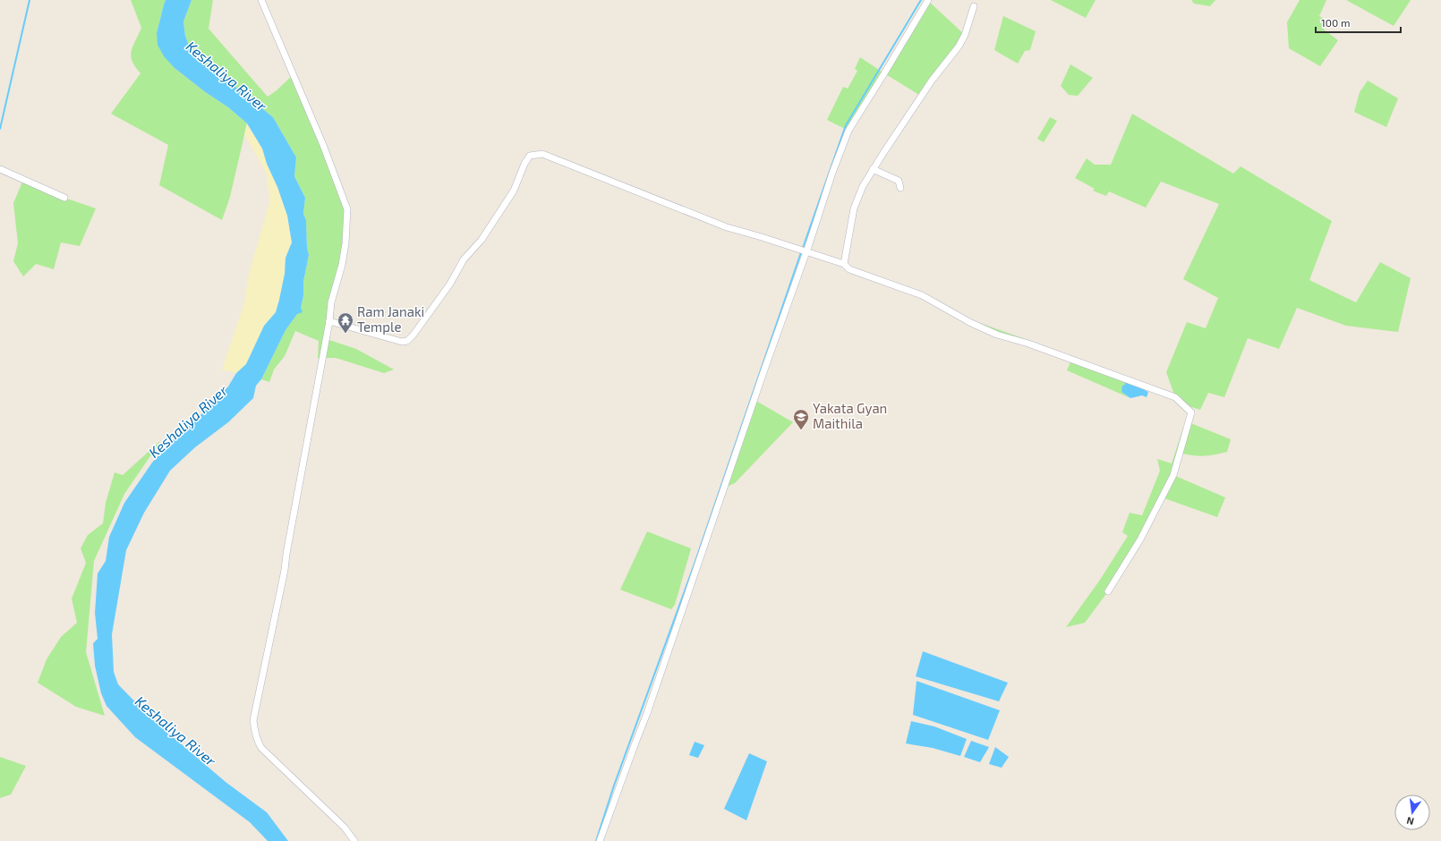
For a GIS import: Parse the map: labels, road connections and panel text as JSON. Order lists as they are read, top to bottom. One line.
{"water":["Keshaliya River"],"places":{"temple":["Ram Janaki Temple"],"school or university":["Yakata Gyan Maithila"]},"scale_bar":"100 m","north":"bottom"}
